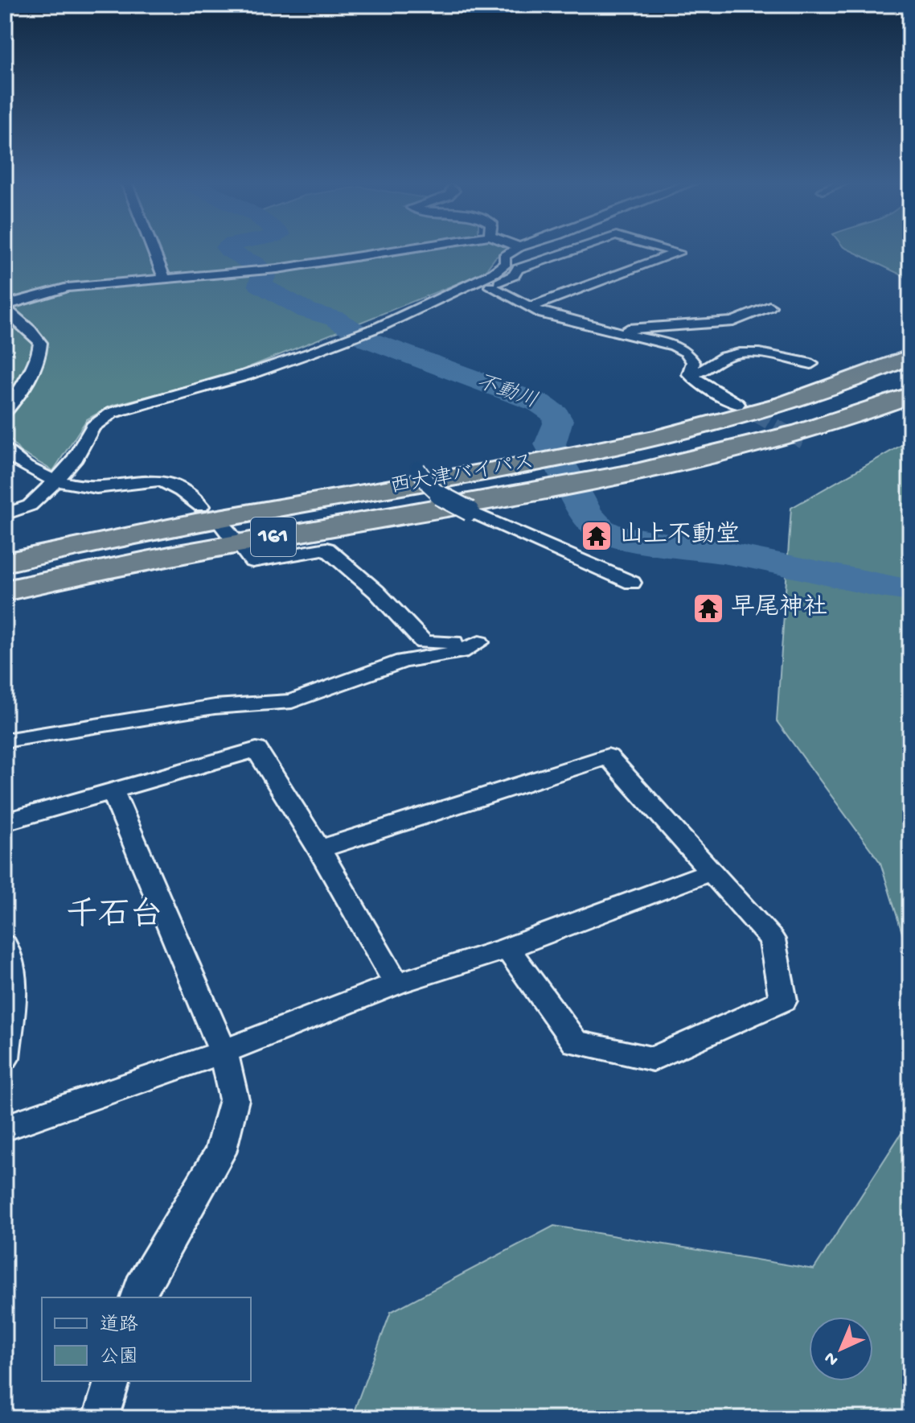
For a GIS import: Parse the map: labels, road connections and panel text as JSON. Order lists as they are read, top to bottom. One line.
{"streets":{"highway":["西大津バイパス","161"]},"districts":["千石台"],"water":["不動川"],"places":{"temple":["山上不動堂","早尾神社"]},"legend":["道路","公園"],"north":"bottom left"}
